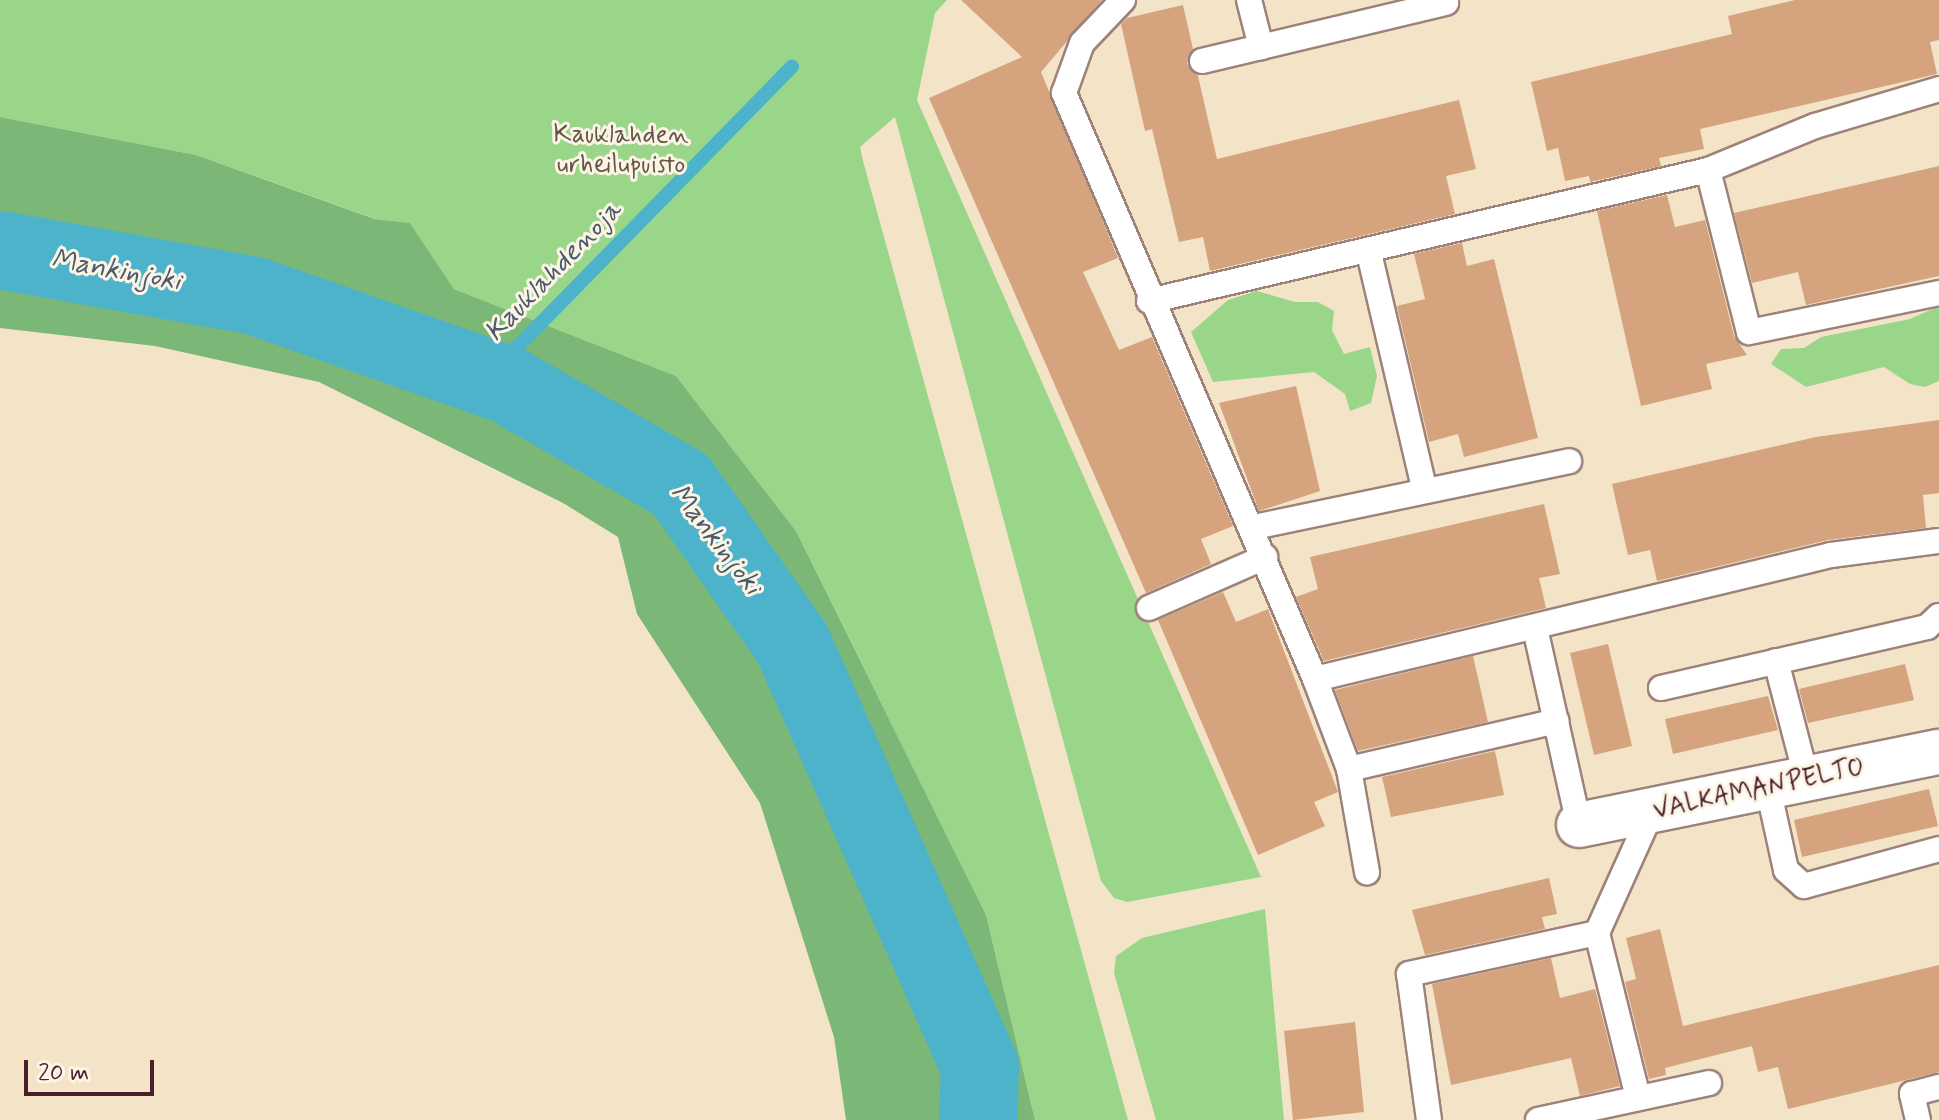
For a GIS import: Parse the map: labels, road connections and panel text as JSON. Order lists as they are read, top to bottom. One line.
{"streets":{"street":["VALKAMANPELTO"]},"water":["Mankinjoki","Kauklahdenoja"],"parks":["Kauklahden urheilupuisto"],"scale_bar":"20 m"}
